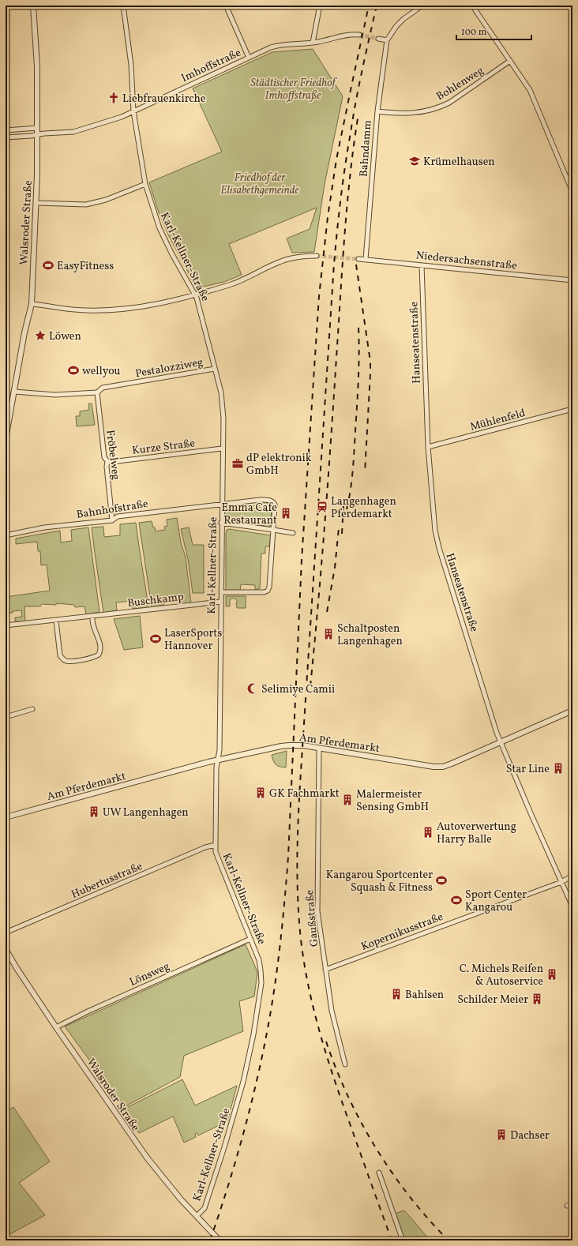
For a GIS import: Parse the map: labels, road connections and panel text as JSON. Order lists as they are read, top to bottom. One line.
{"streets":{"street":["Imhoffstraße","Bohlenweg","Bahndamm","Walsroder Straße","Karl-Kellner-Straße","Niedersachsenstraße","Hanseatenstraße","Pestalozziweg","Mühlenfeld","Kurze Straße","Fröbelweg","Bahnhofstraße","Buschkamp","Am Pferdemarkt","Hubertusstraße","Gaußstraße","Kopernikusstraße","Lönsweg"]},"crossings":[["Imhoffstraße","Walsroder Straße"],["Imhoffstraße","Karl-Kellner-Straße"],["Bohlenweg","Bahndamm"],["Bahndamm","Niedersachsenstraße"],["Walsroder Straße","Karl-Kellner-Straße"],["Walsroder Straße","Pestalozziweg"],["Walsroder Straße","Lönsweg"],["Karl-Kellner-Straße","Pestalozziweg"],["Karl-Kellner-Straße","Kurze Straße"],["Karl-Kellner-Straße","Bahnhofstraße"],["Karl-Kellner-Straße","Buschkamp"],["Karl-Kellner-Straße","Am Pferdemarkt"],["Karl-Kellner-Straße","Hubertusstraße"],["Karl-Kellner-Straße","Lönsweg"],["Niedersachsenstraße","Hanseatenstraße"],["Hanseatenstraße","Mühlenfeld"],["Hanseatenstraße","Am Pferdemarkt"],["Hanseatenstraße","Kopernikusstraße"],["Pestalozziweg","Fröbelweg"],["Kurze Straße","Fröbelweg"],["Fröbelweg","Bahnhofstraße"],["Am Pferdemarkt","Gaußstraße"],["Gaußstraße","Kopernikusstraße"]],"parks":["Städtischer Friedhof Imhoffstraße","Friedhof der Elisabethgemeinde"],"places":{"church":["Liebfrauenkirche"],"school or university":["Krümelhausen"],"sports":["EasyFitness","wellyou","LaserSports Hannover","Kangarou Sportcenter Squash & Fitness","Sport Center Kangarou"],"place":["Löwen"],"office":["dP elektronik GmbH"],"station":["Langenhagen Pferdemarkt"],"building":["Emma Cafe Restaurant","Schaltposten Langenhagen","Star Line","GK Fachmarkt","Malermeister Sensing GmbH","UW Langenhagen","Autoverwertung Harry Balle","C. Michels Reifen & Autoservice","Bahlsen","Schilder Meier","Dachser"],"mosque":["Selimiye Camii"]},"scale_bar":"100 m"}
